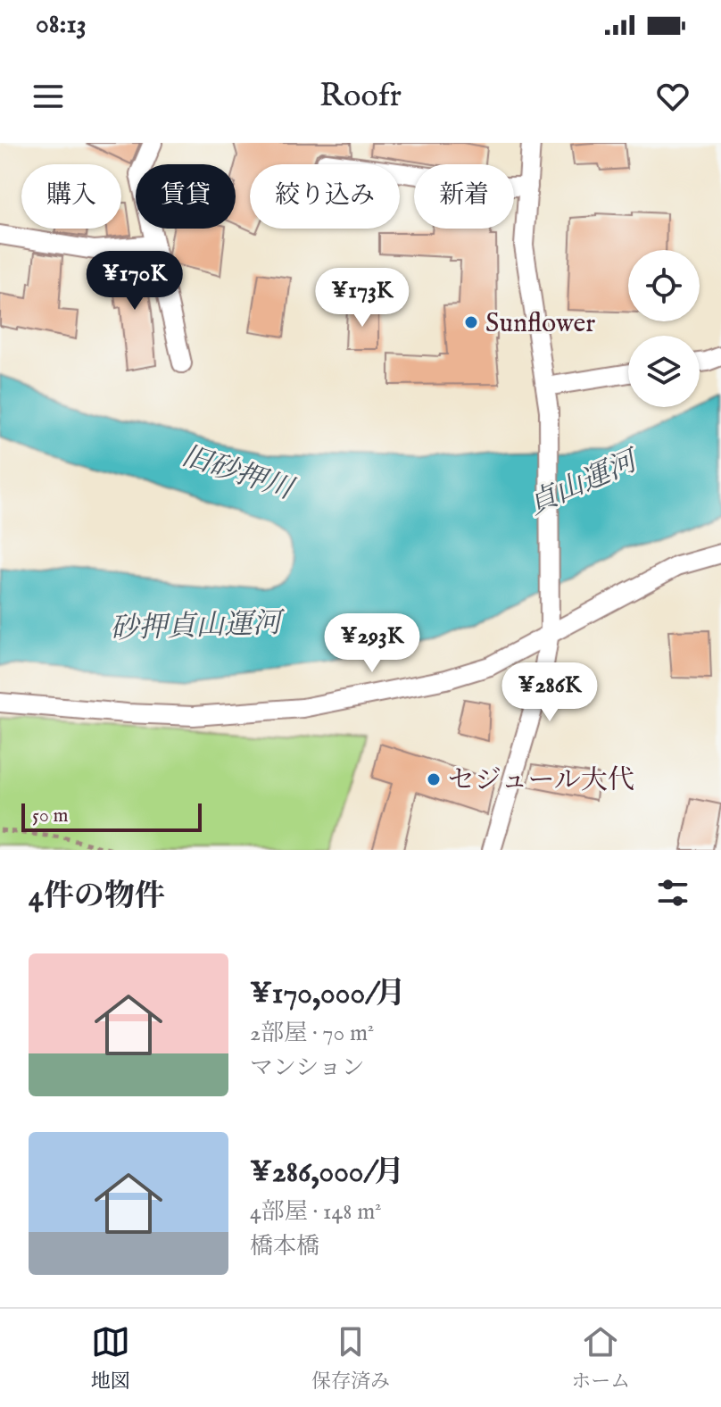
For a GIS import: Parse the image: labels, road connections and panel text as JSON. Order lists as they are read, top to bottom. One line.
{"water":["旧砂押川","貞山運河","砂押貞山運河"],"places":["Sunflower","セジュール大代"],"scale_bar":"50 m","page":{"status":"08:13","header":"Roofr","chip":["購入","賃貸","絞り込み","新着"],"price":["¥170K","¥173K","¥293K","¥286K"],"scale":"50 m","heading":"4件の物件","list":[{"name":"¥170,000/月","note":"2部屋 · 70 m² · マンション"},{"name":"¥286,000/月","note":"4部屋 · 148 m² · 橋本橋"}],"tabs":["地図","保存済み","ホーム"]}}
